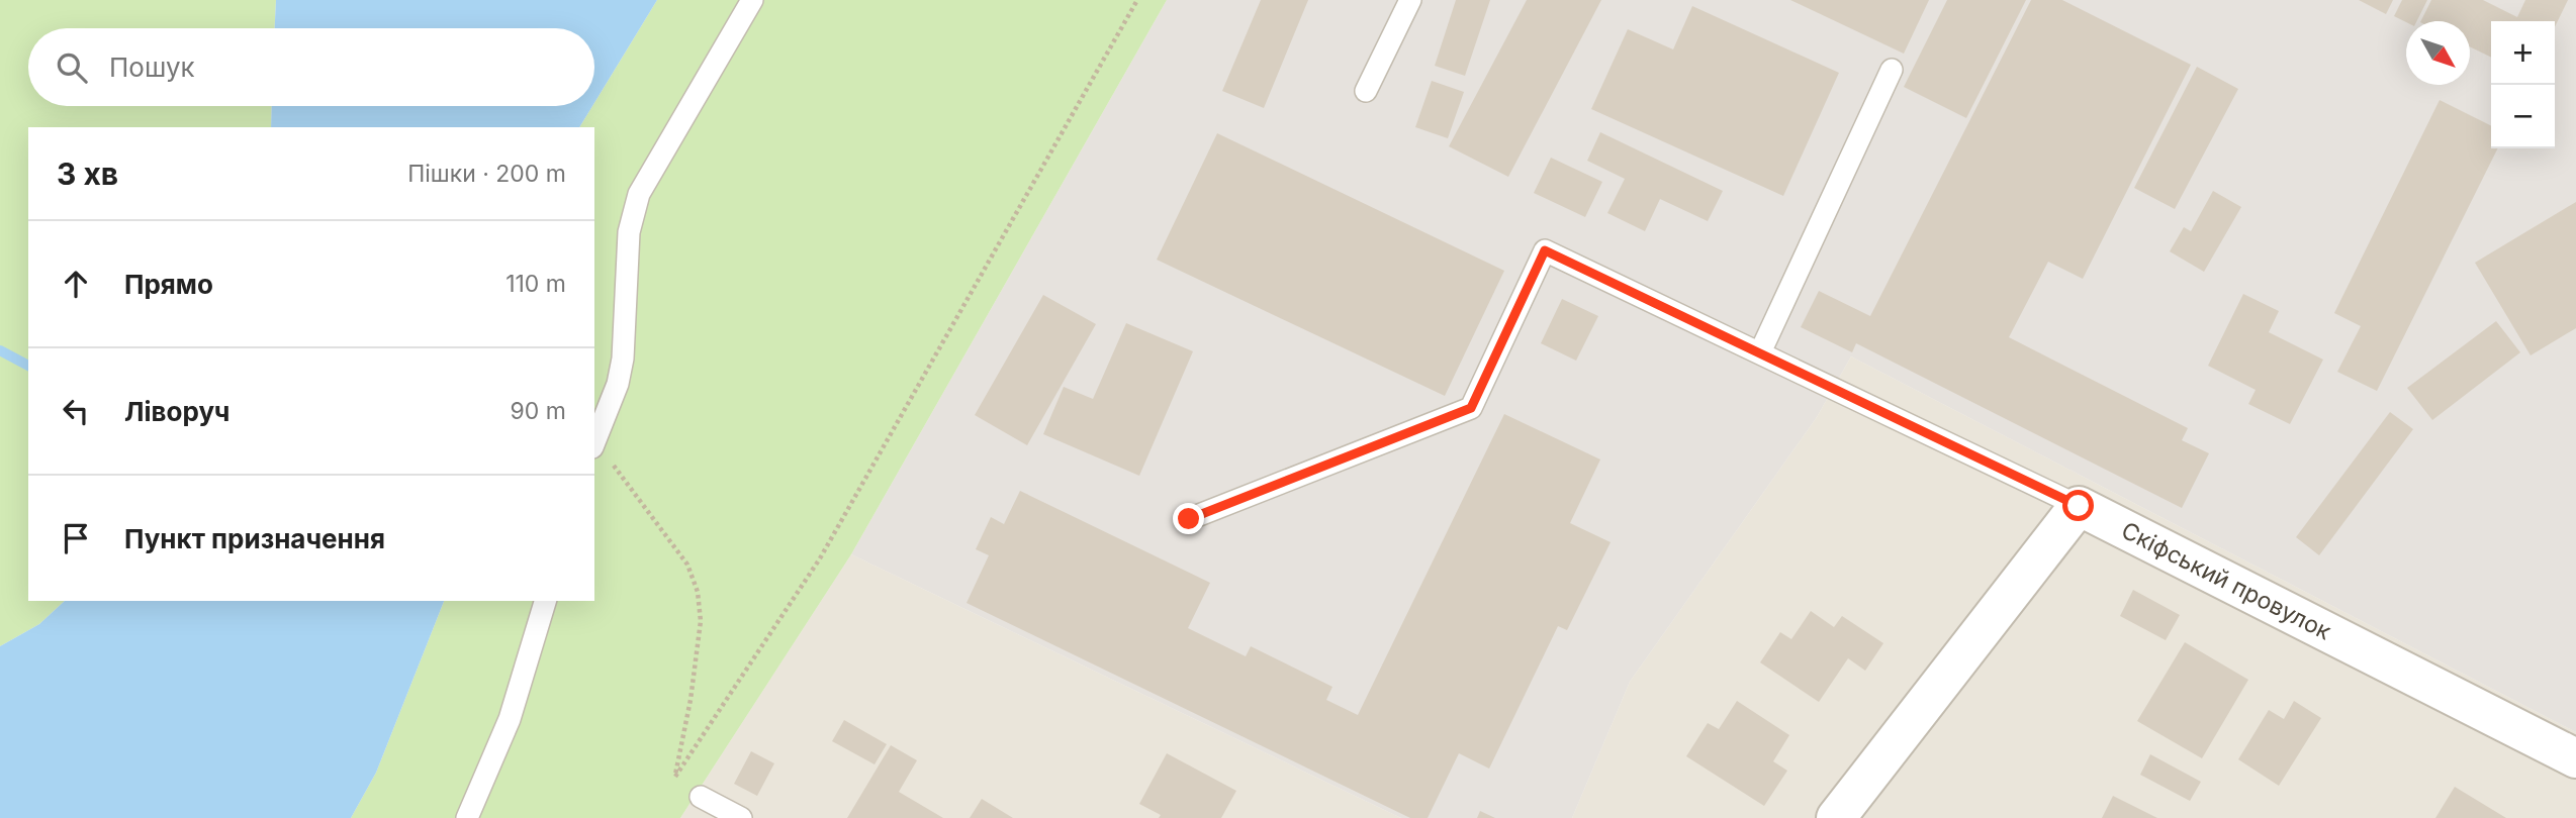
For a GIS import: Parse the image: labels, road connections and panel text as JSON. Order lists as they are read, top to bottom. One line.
{"streets":{"street":["Скіфський провулок"]},"north":"bottom right","page":{"map_buttons":["+","−"],"search":"Пошук","heading":["3 хв","Пішки · 200 m"],"list":[["Прямо","110 m"],["Ліворуч","90 m"],"Пункт призначення"]}}
